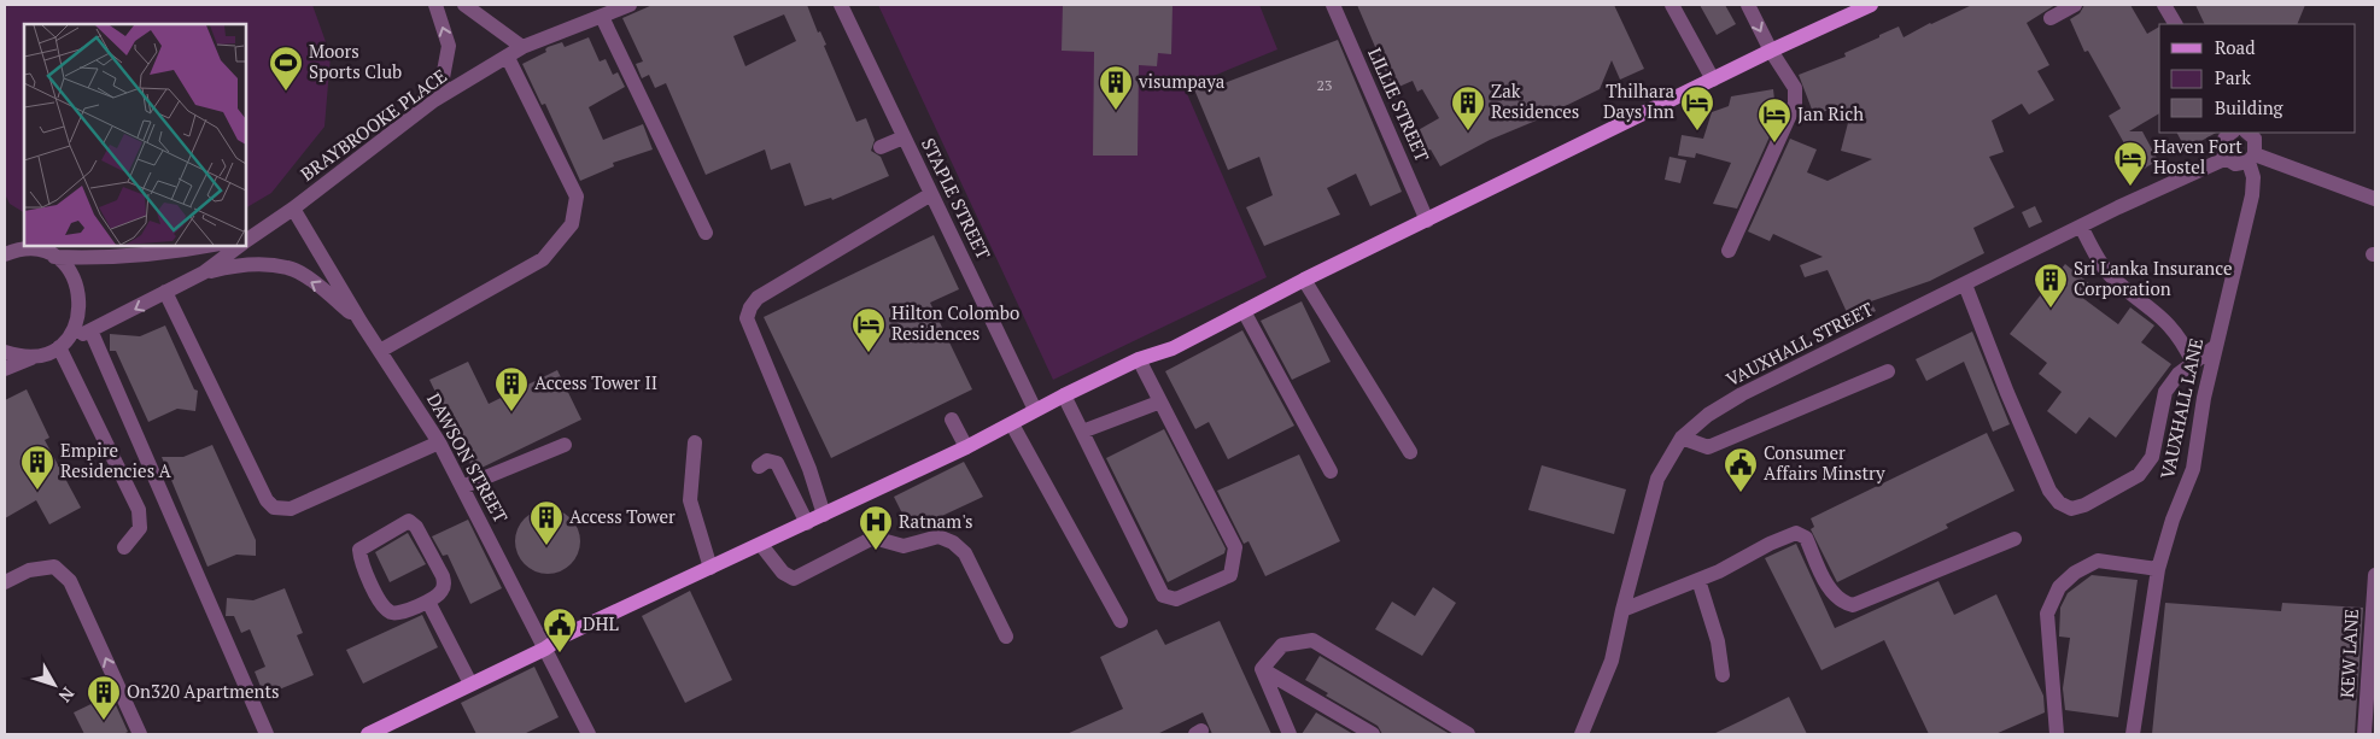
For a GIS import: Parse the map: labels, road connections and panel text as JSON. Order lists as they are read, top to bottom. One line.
{"streets":{"street":["LILLIE STREET","BRAYBROOKE PLACE","STAPLE STREET","VAUXHALL STREET","VAUXHALL LANE","DAWSON STREET","KEW LANE"]},"crossings":[["BRAYBROOKE PLACE","DAWSON STREET"]],"places":{"sports":["Moors Sports Club"],"building":["visumpaya","Zak Residences","Sri Lanka Insurance Corporation","Access Tower II","Empire Residencies A","Access Tower","On320 Apartments"],"hotel":["Thilhara Days Inn","Jan Rich","Haven Fort Hostel","Hilton Colombo Residences"],"public building":["Consumer Affairs Minstry","DHL"],"hospital":["Ratnam's"]},"house_numbers":["23"],"legend":["Road","Park","Building"],"north":"bottom right"}
